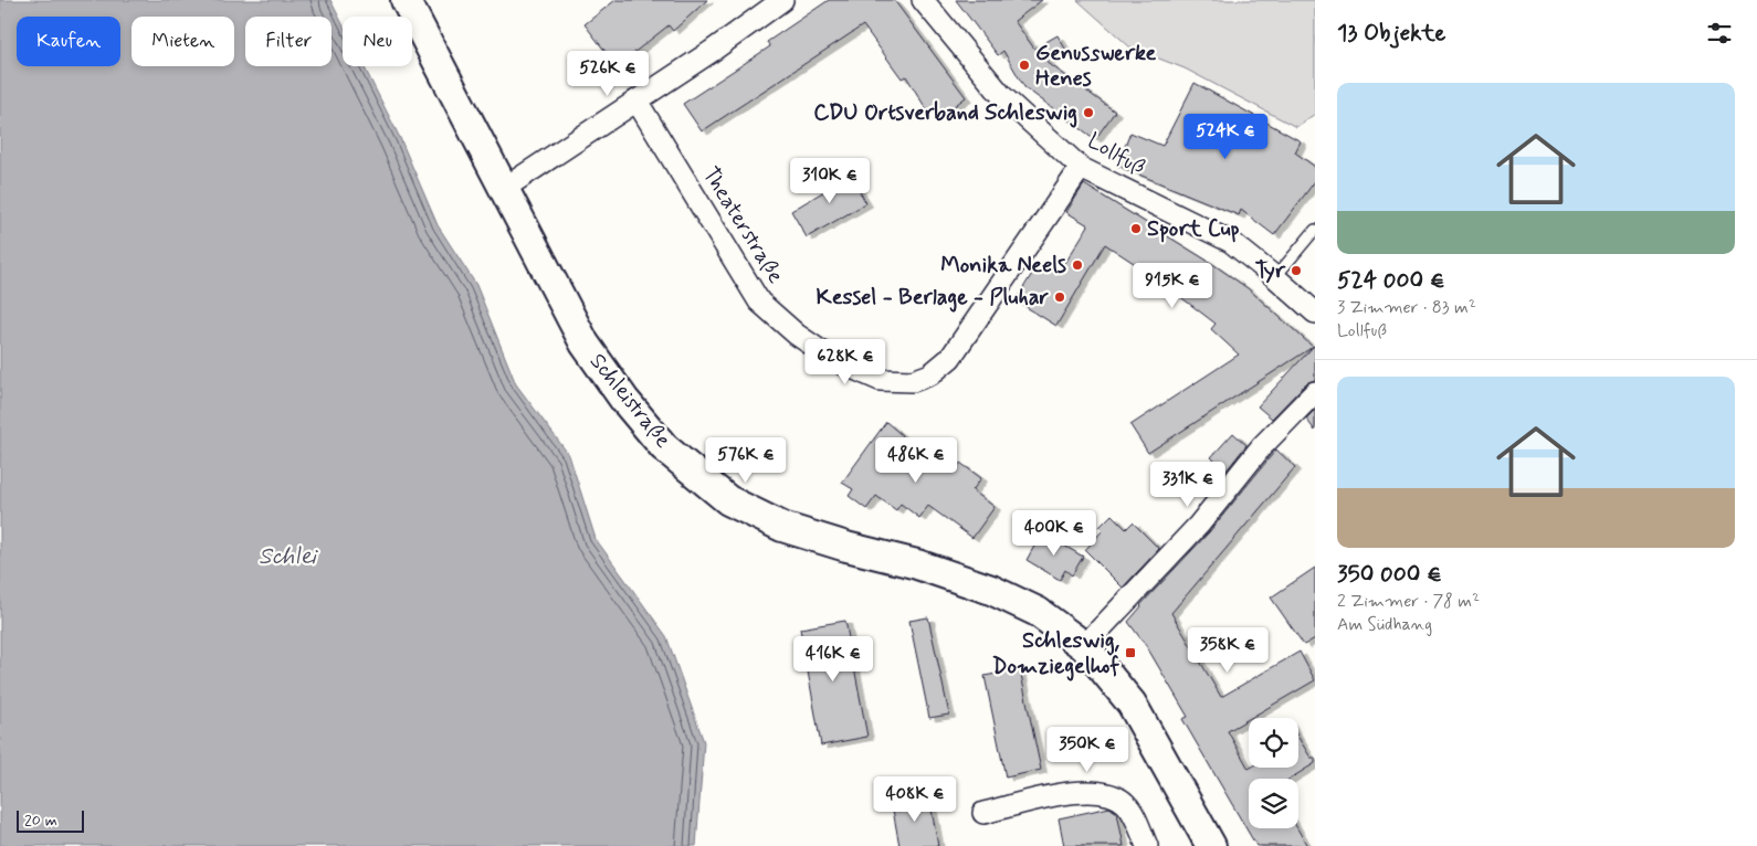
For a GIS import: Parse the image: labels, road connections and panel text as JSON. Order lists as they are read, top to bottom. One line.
{"streets":{"street":["Lollfuß","Theaterstraße","Schleistraße"]},"crossings":[["Lollfuß","Theaterstraße"]],"water":["Schlei"],"places":{"other":["Genusswerke Henes","CDU Ortsverband Schleswig","Sport Cup","Monika Neels","Tyr","Kessel - Berlage - Pluhar"],"transit":["Schleswig, Domziegelhof"]},"scale_bar":"20 m","page":{"heading":"13 Objekte","chip":["Kaufen","Mieten","Filter","Neu"],"price":["526K €","524K €","310K €","915K €","628K €","576K €","486K €","331K €","400K €","358K €","416K €","350K €","408K €"],"list":[{"name":"524 000 €","note":"3 Zimmer · 83 m² · Lollfuß"},{"name":"350 000 €","note":"2 Zimmer · 78 m² · Am Südhang"}],"scale":"20 m"}}
